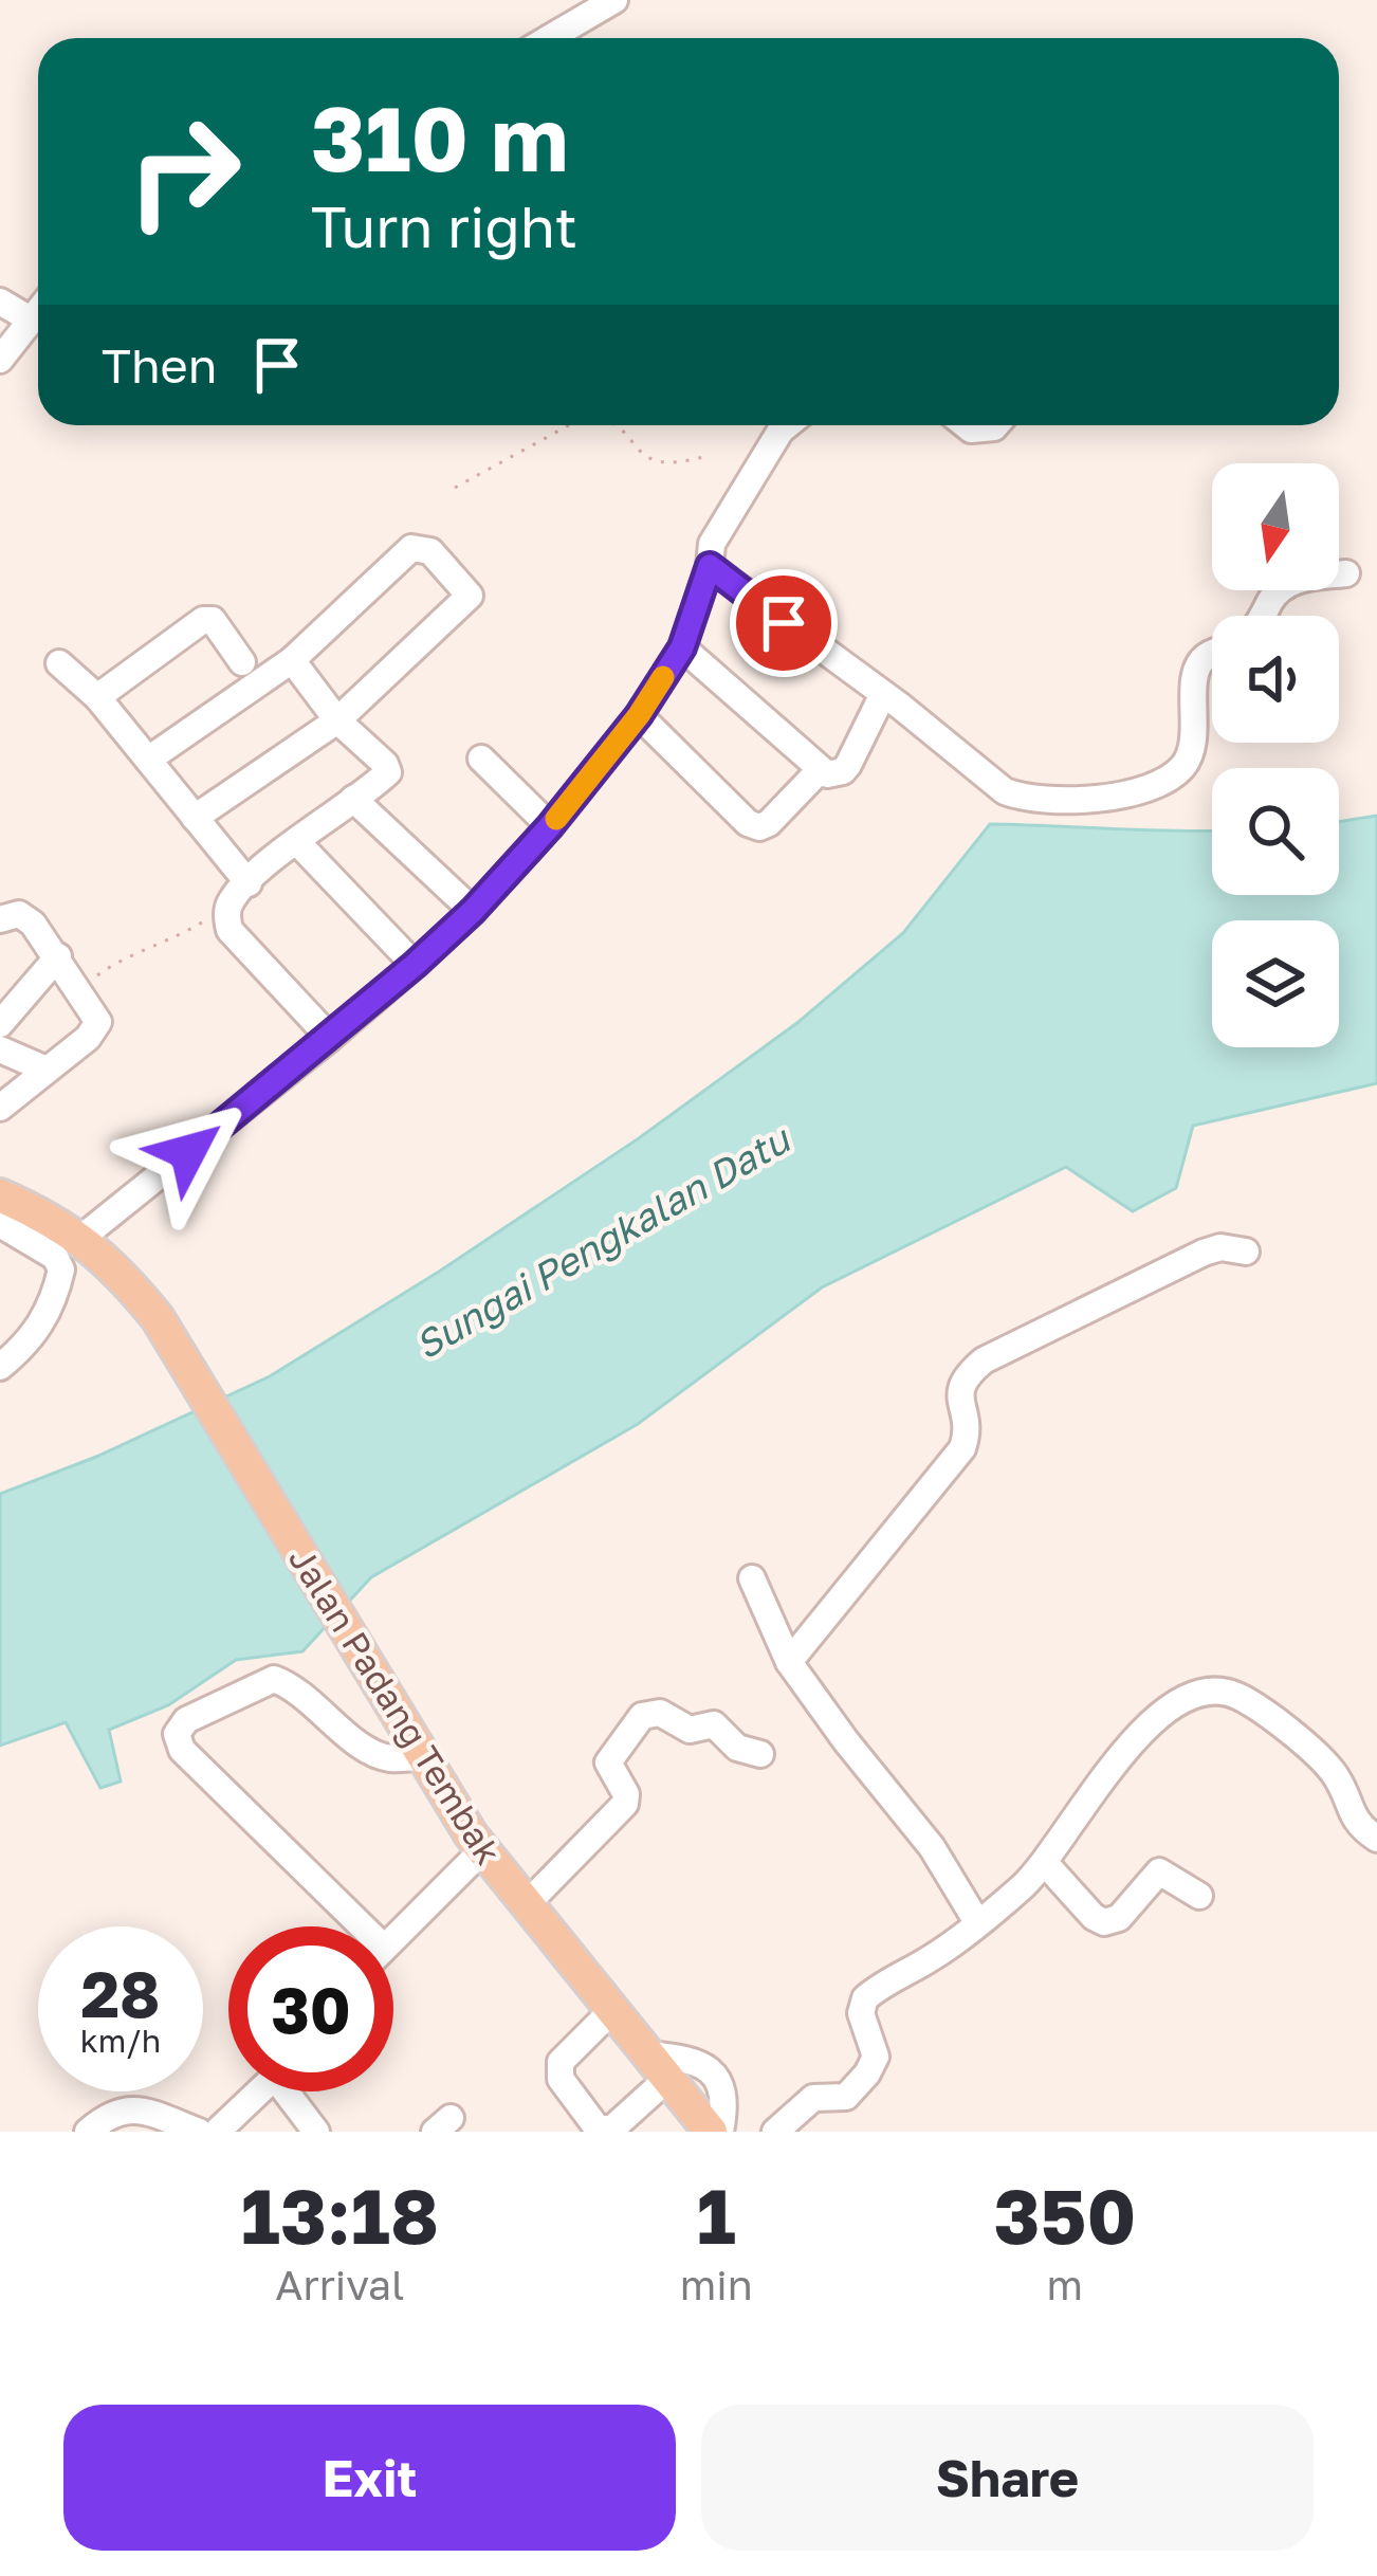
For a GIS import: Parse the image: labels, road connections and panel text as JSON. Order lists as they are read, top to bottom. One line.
{"streets":{"main road":["Jalan Padang Tembak"]},"water":["Sungai Pengkalan Datu"],"north":"bottom","page":{"turn":["310 m","Turn right"],"then":"Then","speed":"28 km/h","limit":"30","eta":["13:18","Arrival","1","min","350","m"],"buttons":["Exit","Share"]}}
